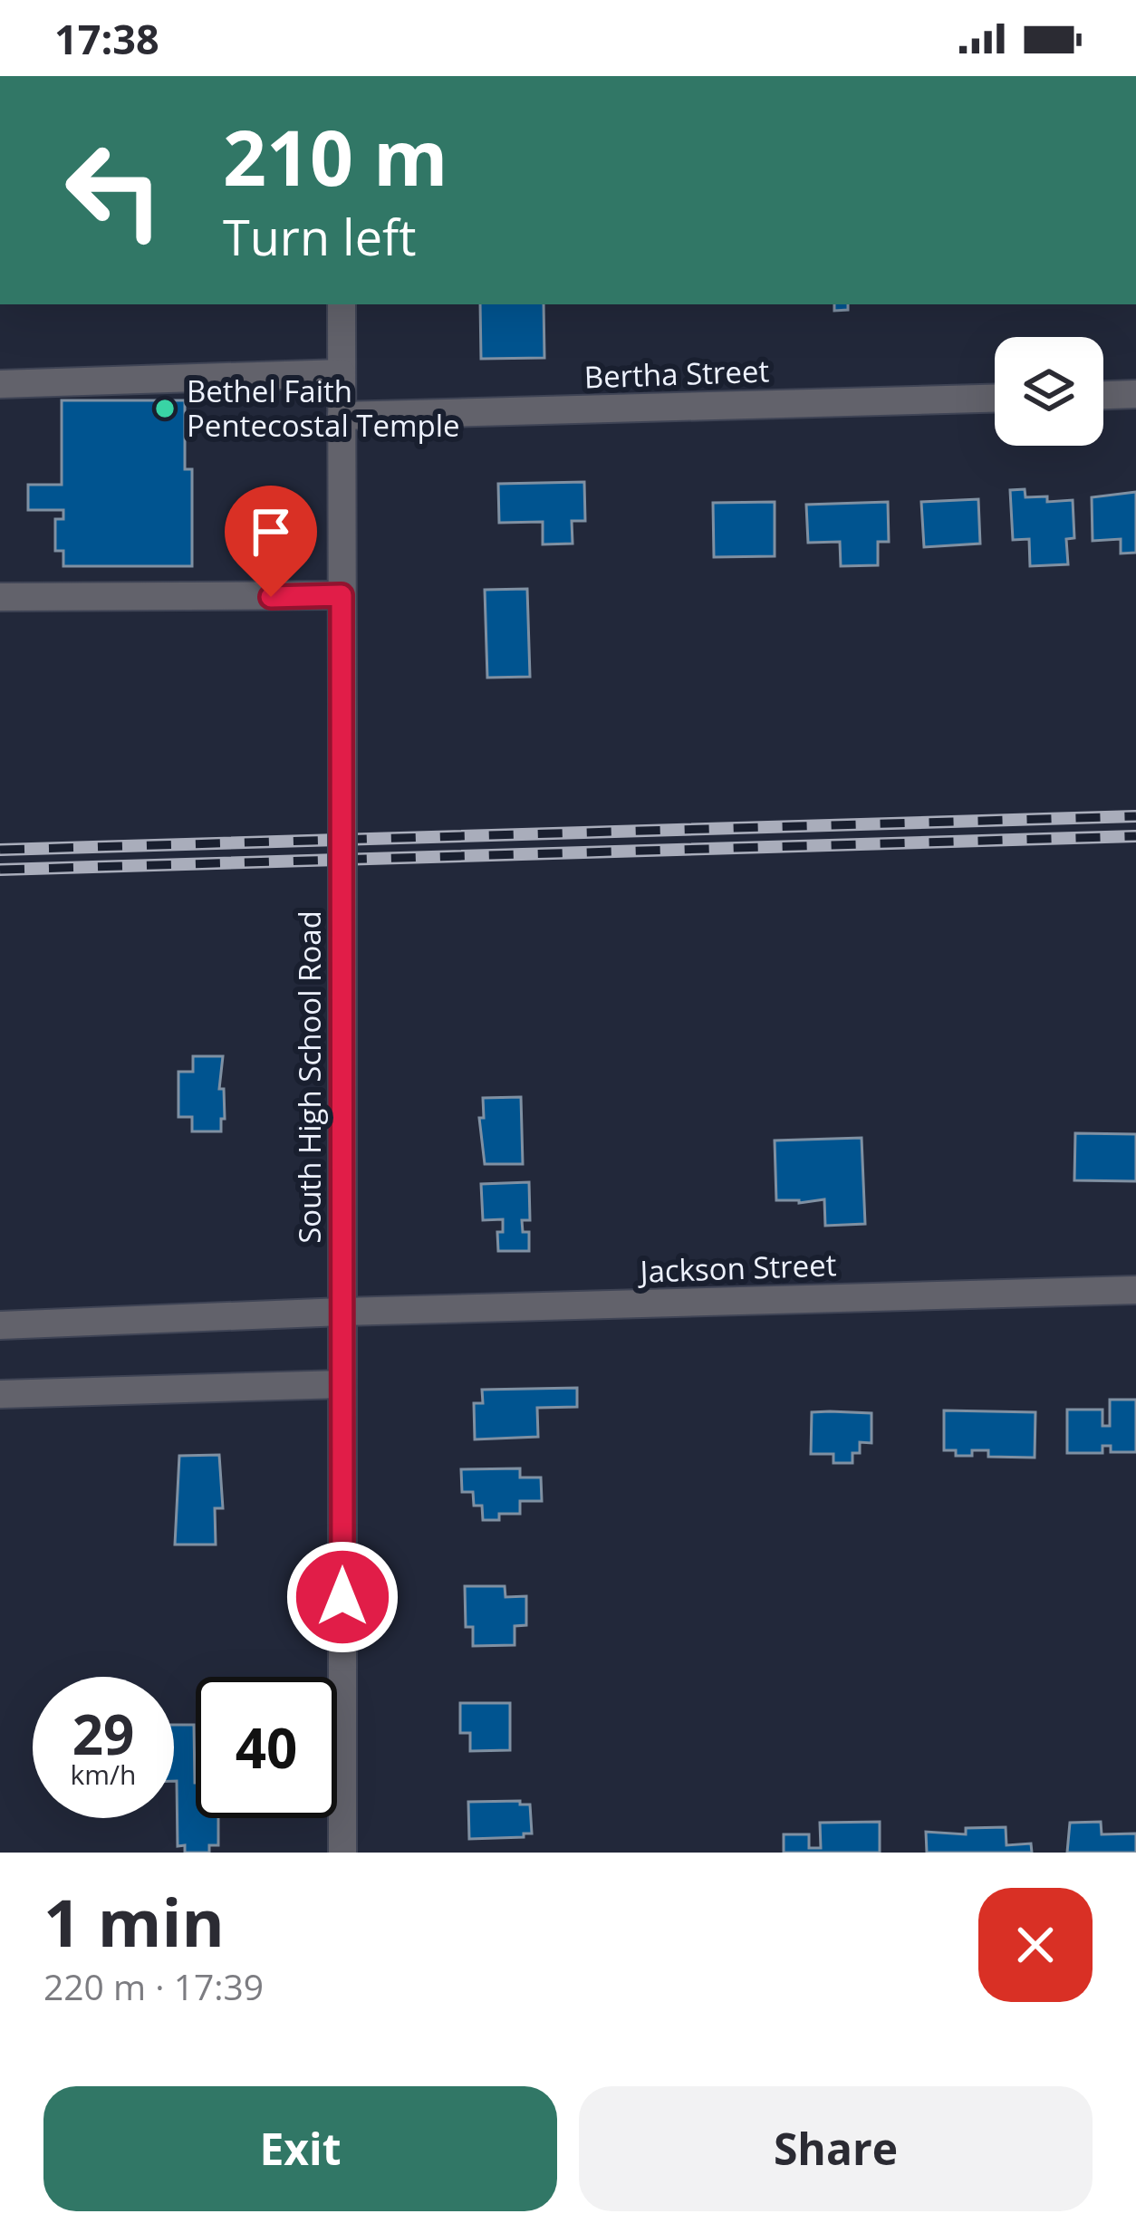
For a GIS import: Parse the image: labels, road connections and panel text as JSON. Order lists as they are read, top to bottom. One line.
{"streets":{"street":["Bertha Street","South High School Road","Jackson Street"]},"crossings":[["Bertha Street","South High School Road"],["South High School Road","Jackson Street"]],"places":["Bethel Faith Pentecostal Temple"],"page":{"status":"17:38","turn":["210 m","Turn left"],"speed":"29 km/h","limit":"40","heading":["1 min","220 m · 17:39"],"buttons":["Exit","Share"]}}
